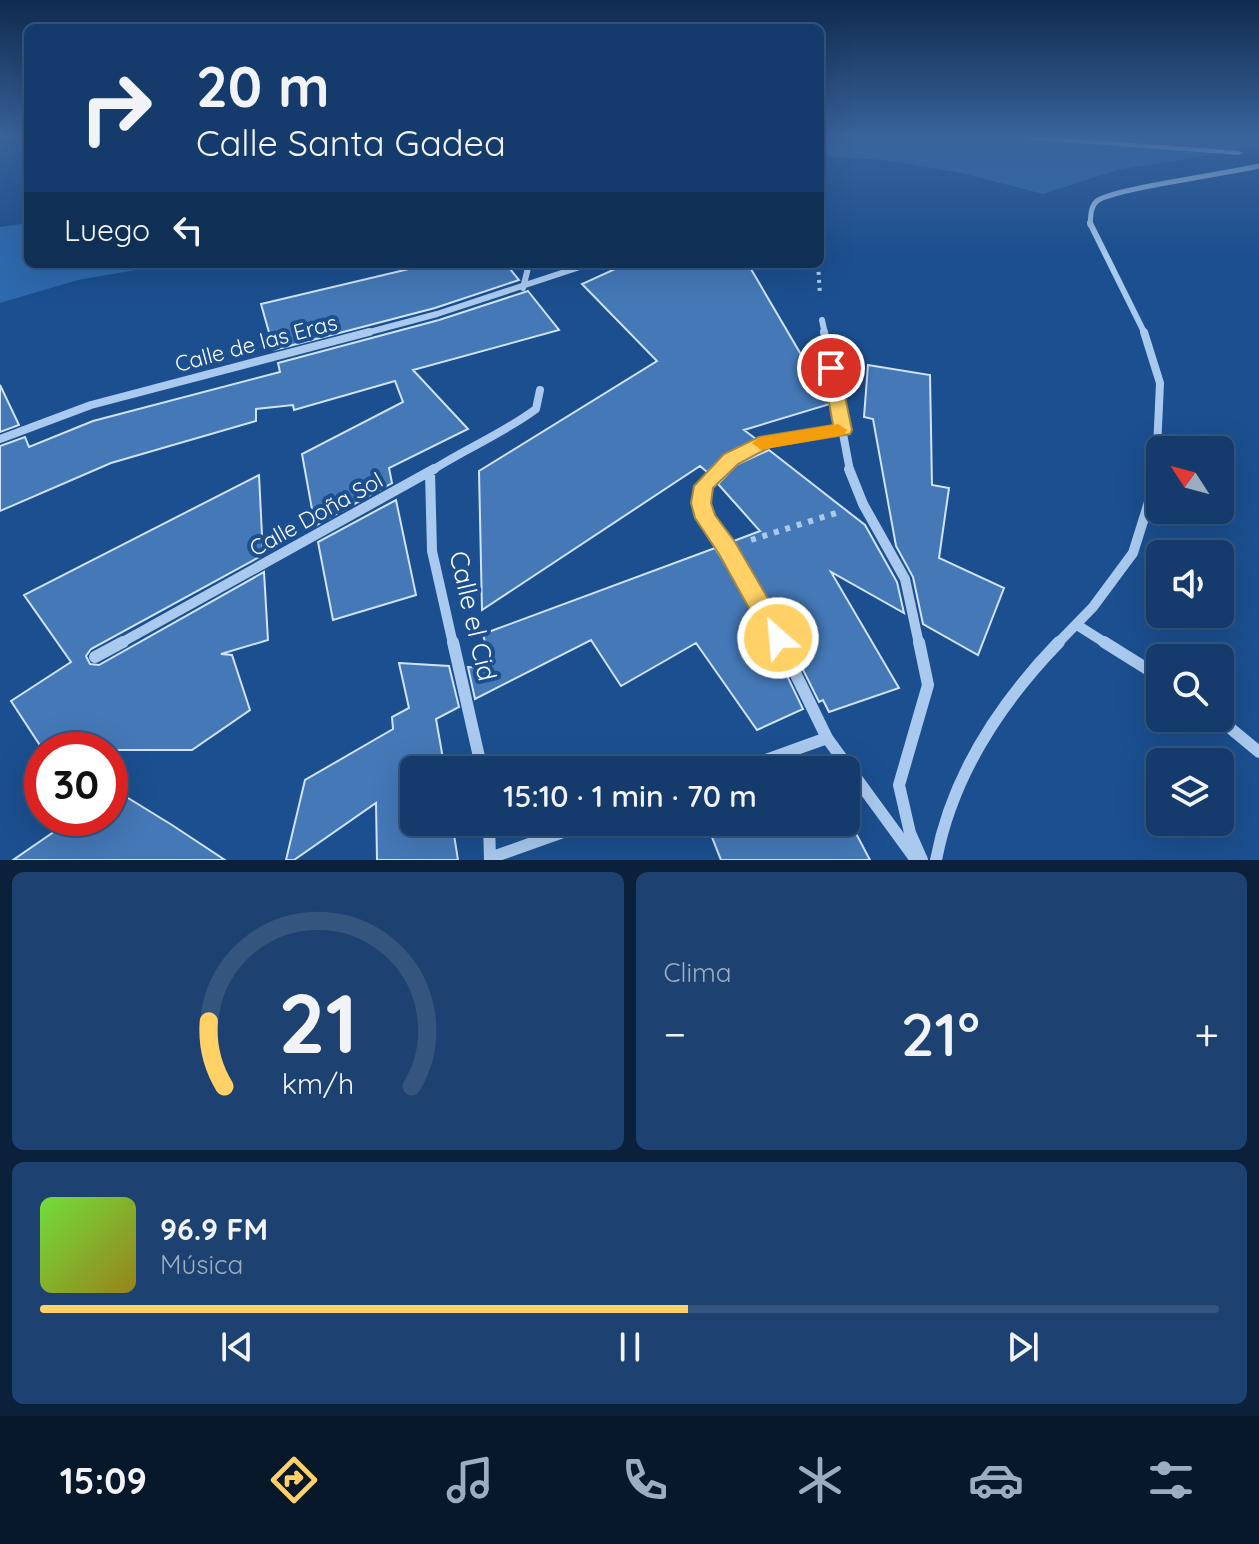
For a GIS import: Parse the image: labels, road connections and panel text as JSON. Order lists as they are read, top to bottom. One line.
{"streets":{"street":["Calle de las Eras","Calle Doña Sol","Calle el Cid"]},"crossings":[["Calle Doña Sol","Calle el Cid"]],"north":"top left","page":{"turn":["20 m","Calle Santa Gadea"],"then":"Luego","limit":"30","trip":"15:10 · 1 min · 70 m","tile":"Clima","heat":["−","21°","+"],"song":["96.9 FM","Música"],"tabs":"15:09","gauge":["21","km/h"]}}
